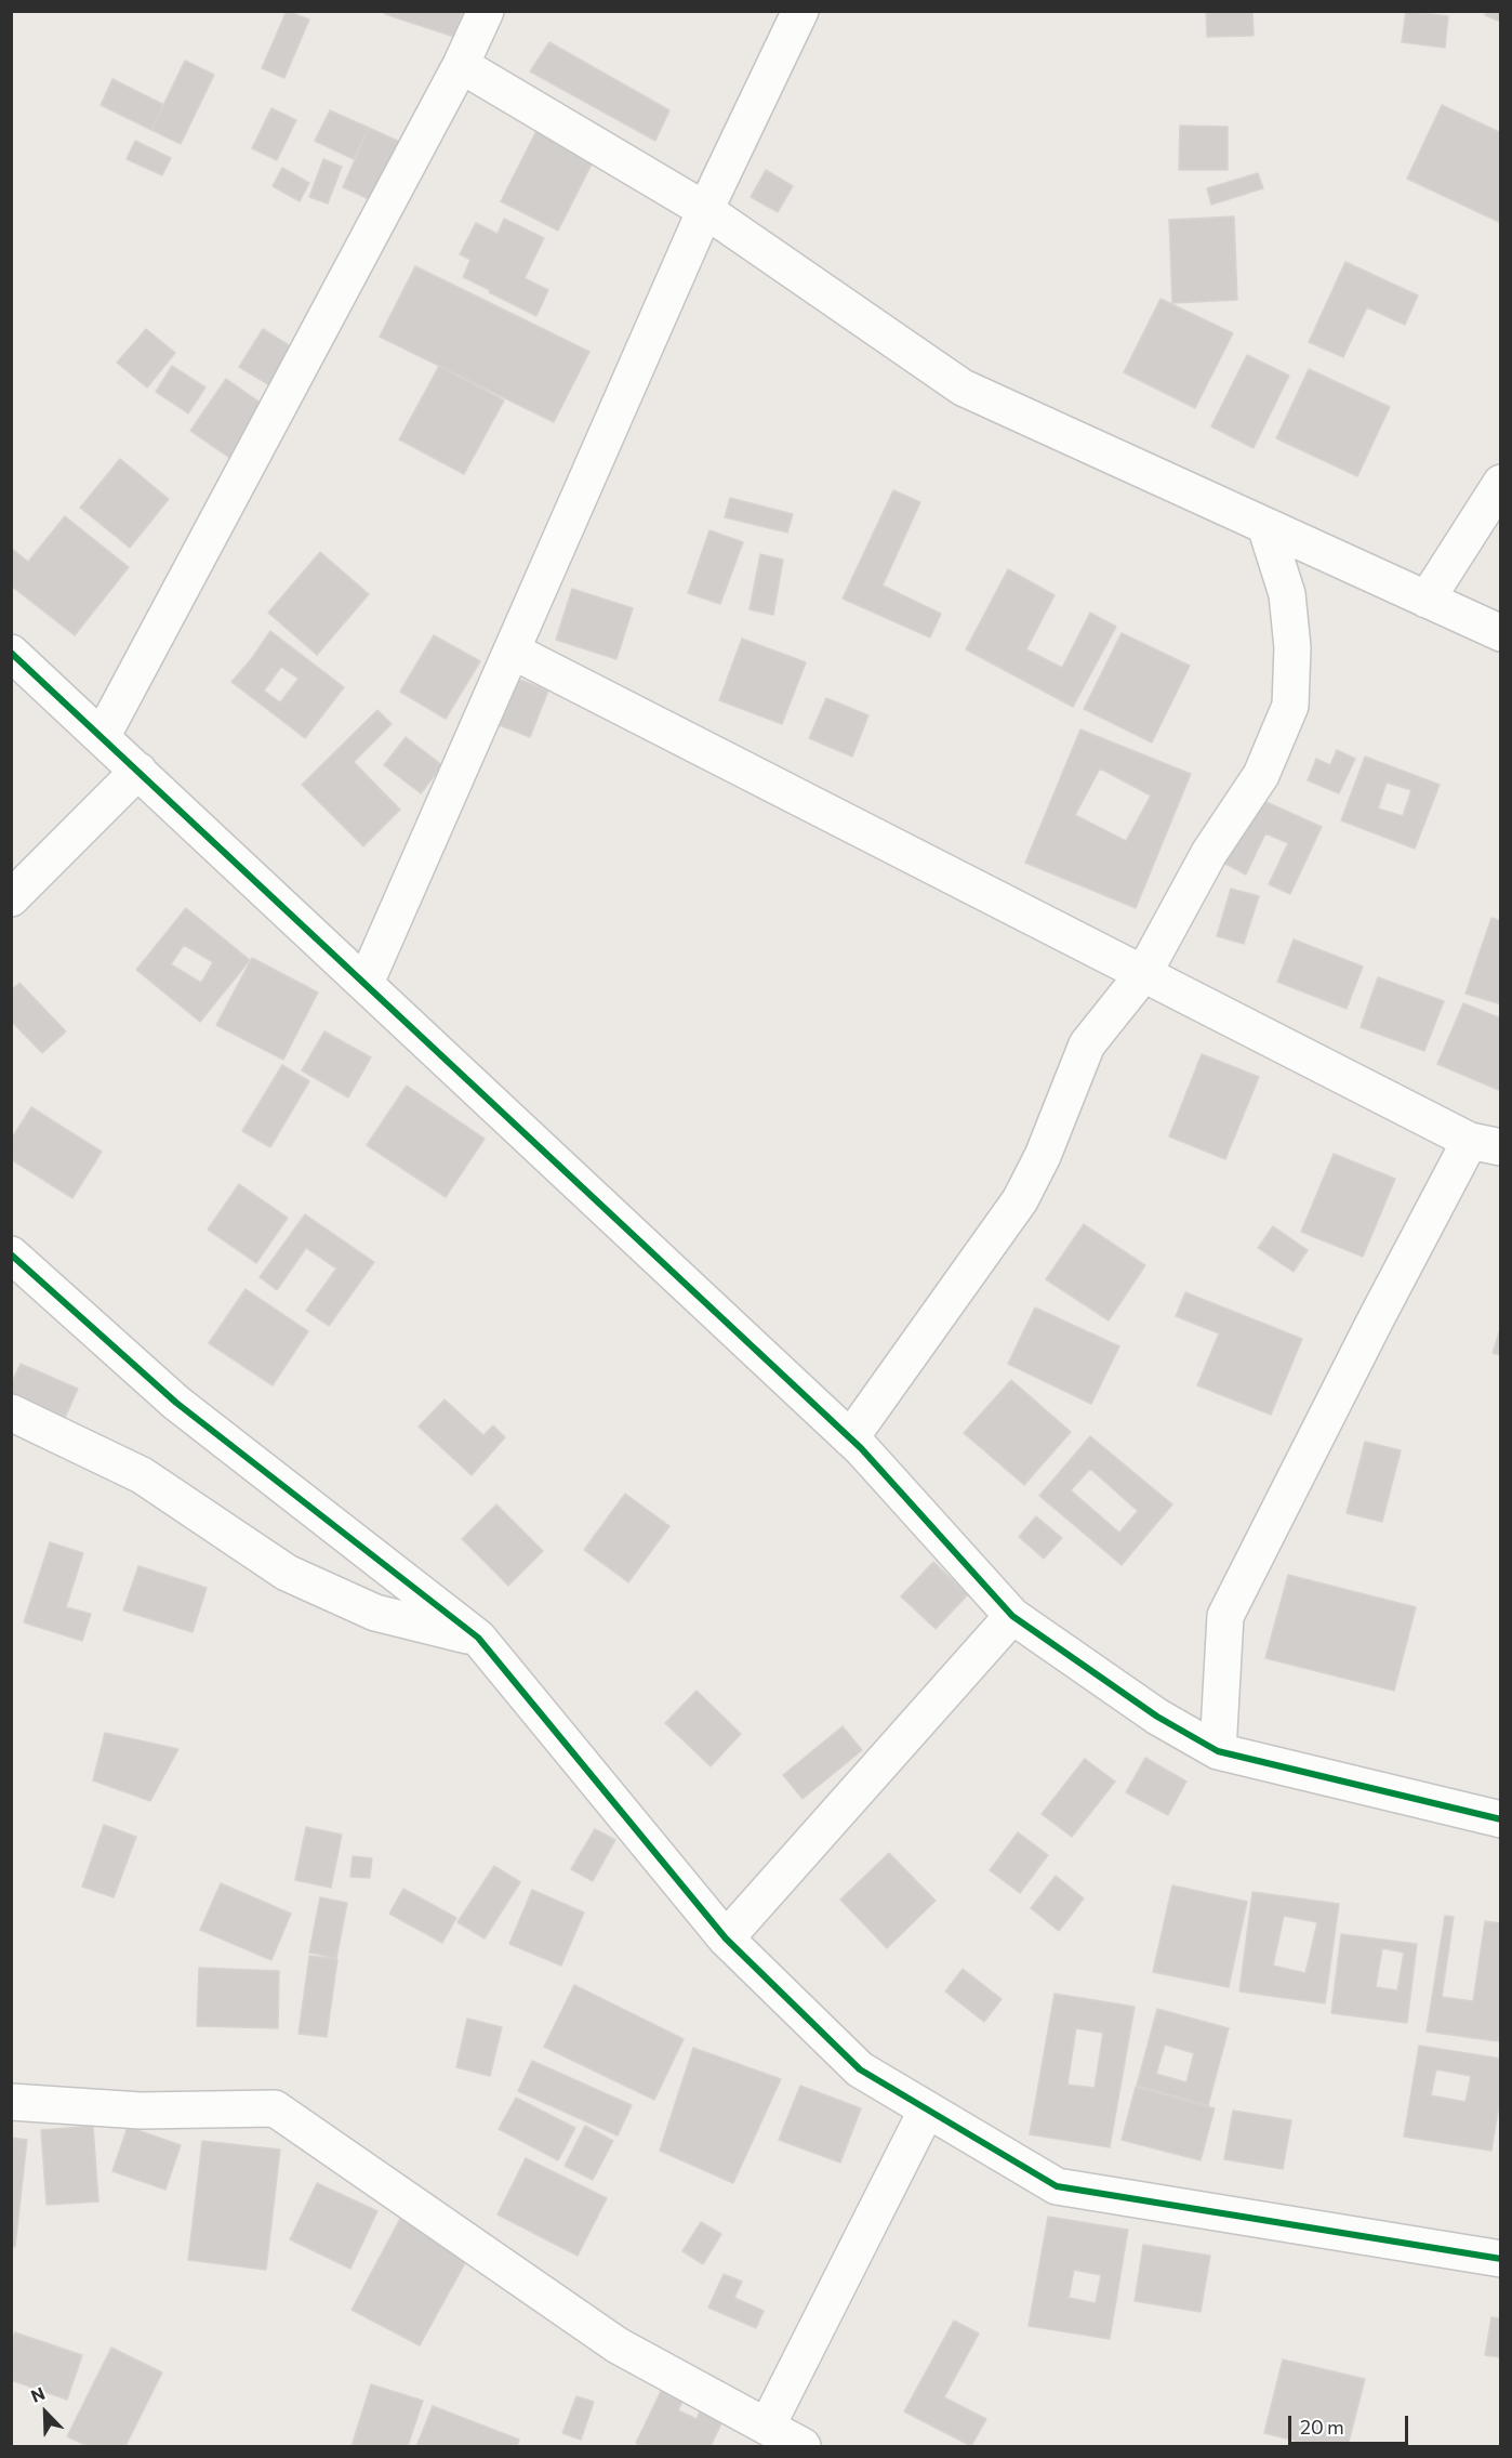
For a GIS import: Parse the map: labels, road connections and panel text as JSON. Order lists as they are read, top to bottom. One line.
{"scale_bar":"20 m","north":"top left"}
